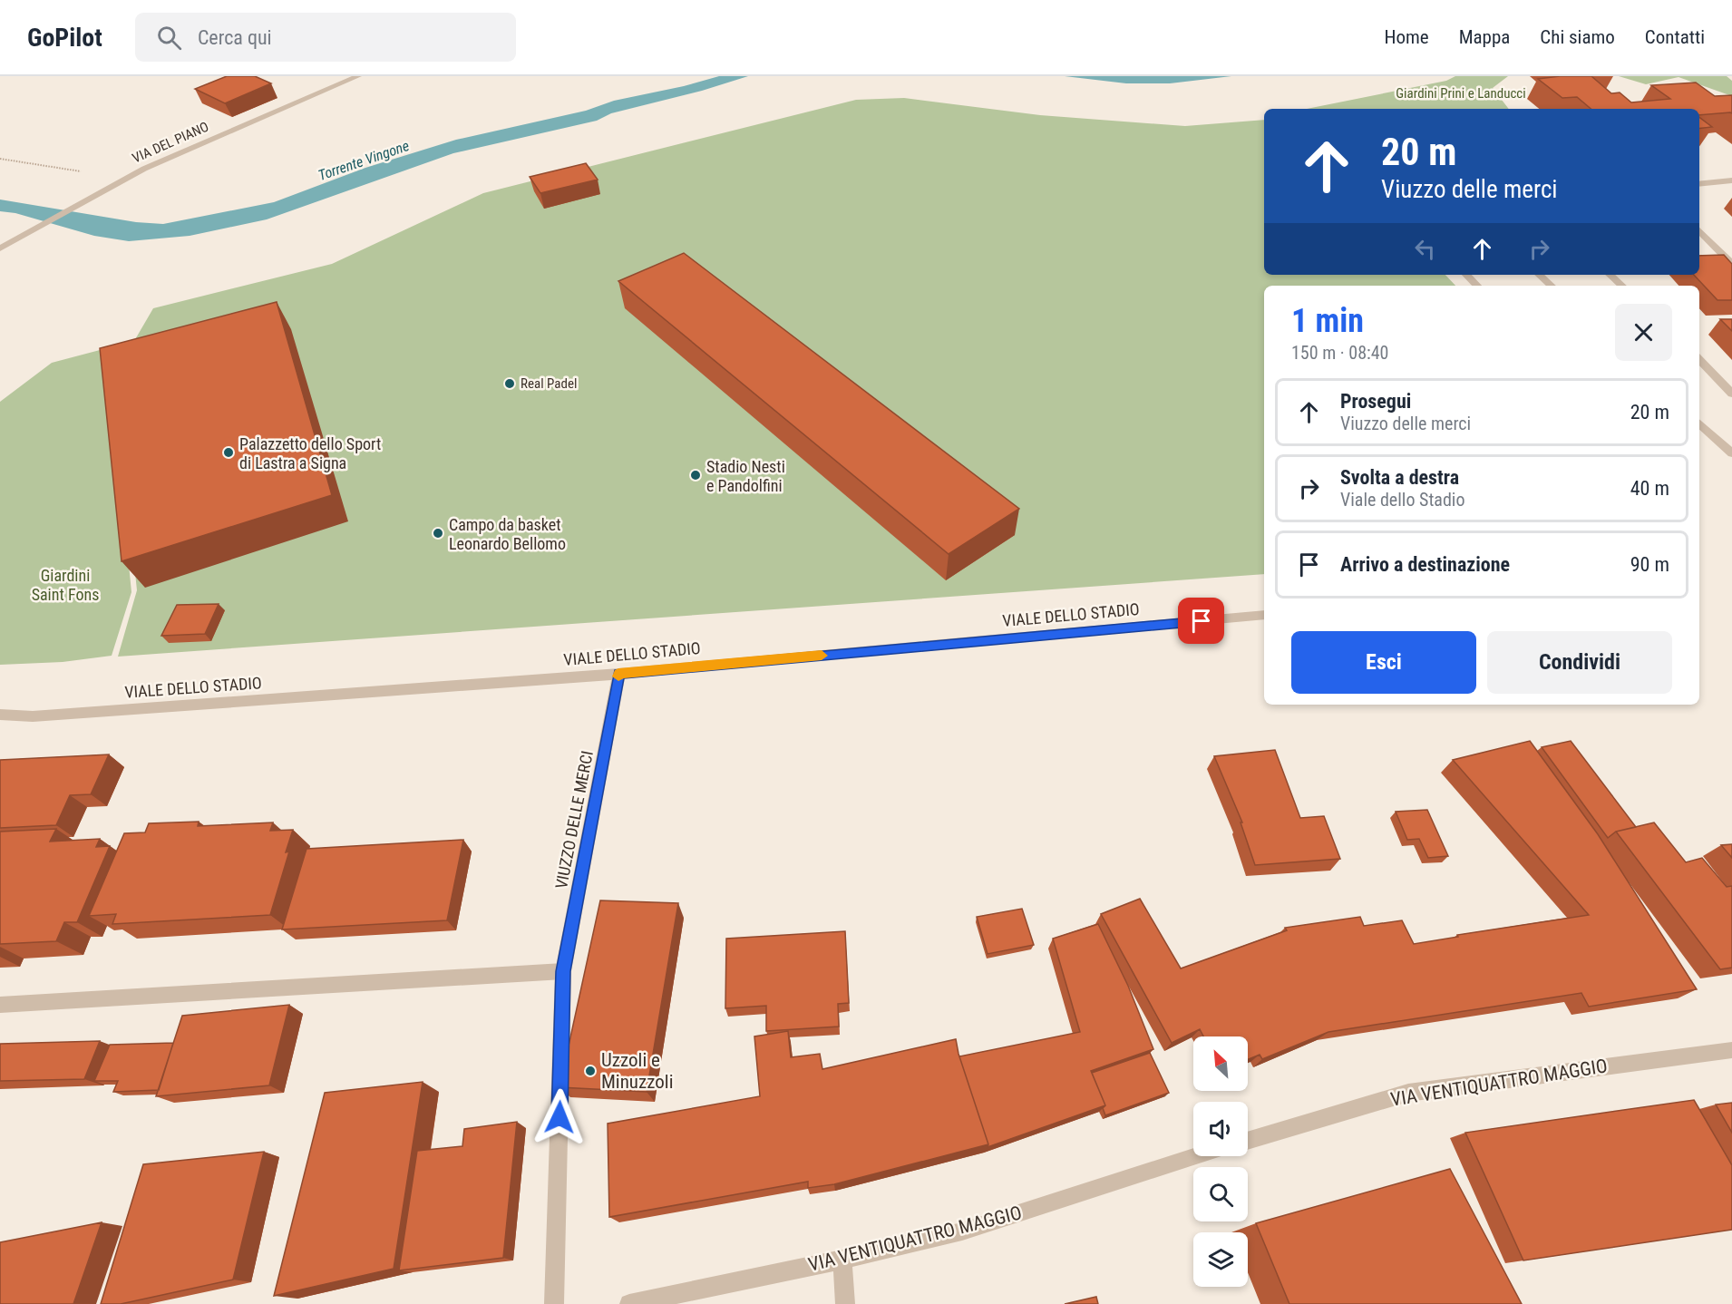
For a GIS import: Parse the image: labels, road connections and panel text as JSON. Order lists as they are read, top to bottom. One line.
{"streets":{"street":["VIA DEL PIANO","VIALE DELLO STADIO","VIUZZO DELLE MERCI","VIA VENTIQUATTRO MAGGIO"]},"crossings":[["VIALE DELLO STADIO","VIUZZO DELLE MERCI"]],"water":["Torrente Vingone"],"parks":["Giardini Prini e Landucci","Giardini Saint Fons"],"places":["Real Padel","Palazzetto dello Sport di Lastra a Signa","Stadio Nesti e Pandolfini","Campo da basket Leonardo Bellomo","Uzzoli e Minuzzoli"],"north":"top left","page":{"header":"GoPilot","search":"Cerca qui","nav":["Home","Mappa","Chi siamo","Contatti"],"turn":["20 m","Viuzzo delle merci"],"heading":["1 min","150 m · 08:40"],"list":[{"name":"Prosegui","note":"Viuzzo delle merci","value":"20 m"},{"name":"Svolta a destra","note":"Viale dello Stadio","value":"40 m"},{"name":"Arrivo a destinazione","value":"90 m"}],"buttons":["Esci","Condividi"]}}
